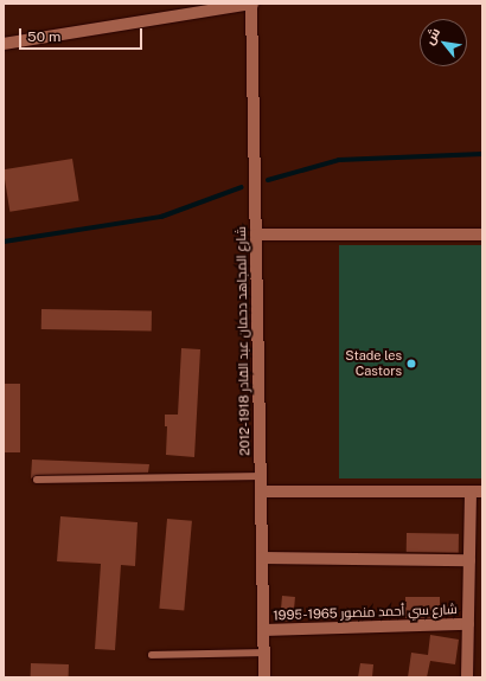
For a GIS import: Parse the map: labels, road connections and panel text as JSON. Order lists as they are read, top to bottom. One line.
{"streets":{"street":["شارع المجاهد دحمان عبد القادر 1918-2012","شارع سي أحمد منصور 1965-1995"]},"crossings":[["شارع المجاهد دحمان عبد القادر 1918-2012","شارع سي أحمد منصور 1965-1995"]],"places":["Stade les Castors"],"scale_bar":"50 m","north":"top left"}
